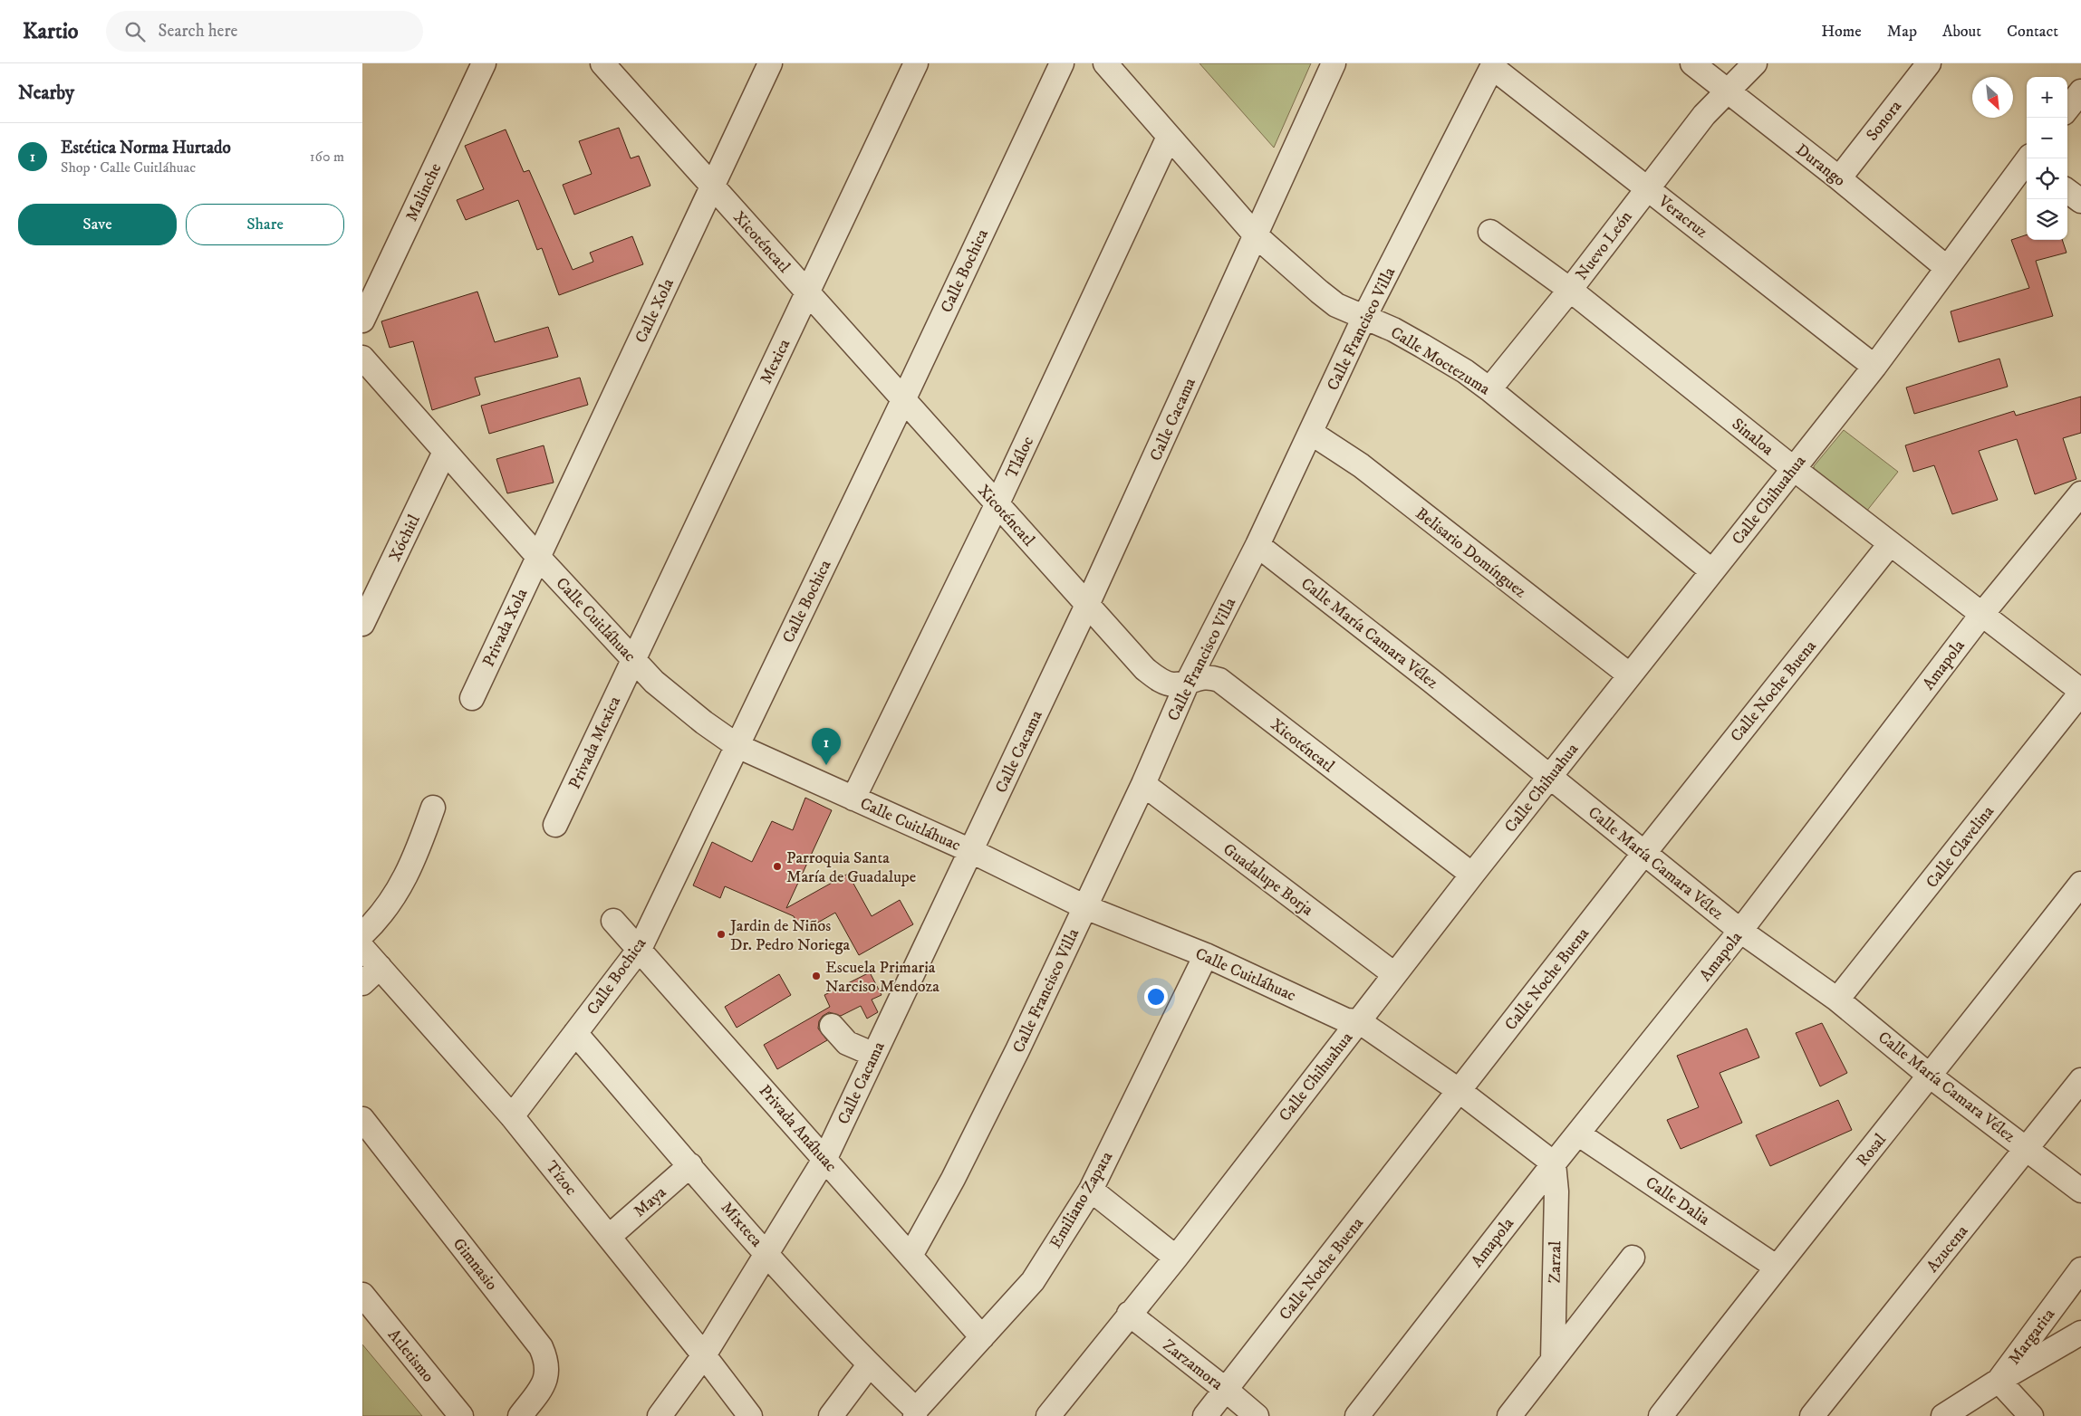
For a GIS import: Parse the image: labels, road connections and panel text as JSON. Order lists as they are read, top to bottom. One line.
{"streets":{"street":["Sonora","Durango","Malinche","Veracruz","Xicoténcatl","Nuevo León","Calle Bochica","Calle Xola","Calle Francisco Villa","Calle Moctezuma","Mexica","Calle Cacama","Sinaloa","Tláloc","Calle Chihuahua","Xóchitl","Belisario Domínguez","Calle Cuitláhuac","Privada Xola","Calle María Camara Vélez","Amapola","Calle Noche Buena","Privada Mexica","Calle Clavelina","Guadalupe Borja","Privada Anáhuac","Rosal","Tízoc","Emiliano Zapata","Calle Dalia","Maya","Mixteca","Azucena","Zarzal","Gimnasio","Margarita","Atletismo","Zarzamora"]},"crossings":[["Sonora","Durango"],["Durango","Nuevo León"],["Durango","Calle Chihuahua"],["Veracruz","Nuevo León"],["Veracruz","Calle Francisco Villa"],["Veracruz","Calle Chihuahua"],["Xicoténcatl","Calle Bochica"],["Xicoténcatl","Calle Xola"],["Xicoténcatl","Calle Francisco Villa"],["Xicoténcatl","Mexica"],["Xicoténcatl","Calle Cacama"],["Xicoténcatl","Tláloc"],["Xicoténcatl","Calle Chihuahua"],["Nuevo León","Calle Moctezuma"],["Nuevo León","Sinaloa"],["Calle Bochica","Calle Cuitláhuac"],["Calle Bochica","Privada Anáhuac"],["Calle Bochica","Tízoc"],["Calle Bochica","Mixteca"],["Calle Xola","Calle Cuitláhuac"],["Calle Xola","Privada Xola"],["Calle Francisco Villa","Calle Moctezuma"],["Calle Francisco Villa","Belisario Domínguez"],["Calle Francisco Villa","Calle Cuitláhuac"],["Calle Francisco Villa","Calle María Camara Vélez"],["Calle Francisco Villa","Guadalupe Borja"],["Calle Francisco Villa","Privada Anáhuac"],["Calle Moctezuma","Calle Cacama"],["Calle Moctezuma","Tláloc"],["Calle Moctezuma","Calle Chihuahua"],["Mexica","Calle Cuitláhuac"],["Mexica","Privada Mexica"],["Calle Cacama","Calle Cuitláhuac"],["Calle Cacama","Privada Anáhuac"],["Calle Cacama","Tízoc"],["Calle Cacama","Mixteca"],["Sinaloa","Calle Chihuahua"],["Sinaloa","Amapola"],["Sinaloa","Calle Noche Buena"],["Sinaloa","Calle Clavelina"],["Tláloc","Calle Cuitláhuac"],["Calle Chihuahua","Belisario Domínguez"],["Calle Chihuahua","Calle Cuitláhuac"],["Calle Chihuahua","Calle María Camara Vélez"],["Calle Chihuahua","Guadalupe Borja"],["Calle Chihuahua","Zarzamora"],["Xóchitl","Calle Cuitláhuac"],["Calle Cuitláhuac","Privada Xola"],["Calle Cuitláhuac","Amapola"],["Calle Cuitláhuac","Calle Noche Buena"],["Calle Cuitláhuac","Privada Mexica"],["Calle Cuitláhuac","Emiliano Zapata"],["Calle Cuitláhuac","Zarzal"],["Calle María Camara Vélez","Amapola"],["Calle María Camara Vélez","Calle Noche Buena"],["Calle María Camara Vélez","Calle Clavelina"],["Calle María Camara Vélez","Rosal"],["Calle María Camara Vélez","Azucena"],["Amapola","Calle Dalia"],["Amapola","Zarzal"],["Calle Noche Buena","Zarzamora"],["Privada Anáhuac","Emiliano Zapata"],["Rosal","Calle Dalia"],["Tízoc","Maya"],["Emiliano Zapata","Mixteca"],["Maya","Mixteca"]],"places":["Parroquia Santa María de Guadalupe","Jardin de Niños Dr. Pedro Noriega","Escuela Primaria Narciso Mendoza"],"north":"bottom right","page":{"header":"Kartio","search":"Search here","nav":["Home","Map","About","Contact"],"heading":"Nearby","map_buttons":["+","−"],"list":[{"mark":"1","name":"Estética Norma Hurtado","note":"Shop · Calle Cuitláhuac","value":"160 m"}],"buttons":["Save","Share"],"pins":"1"}}
